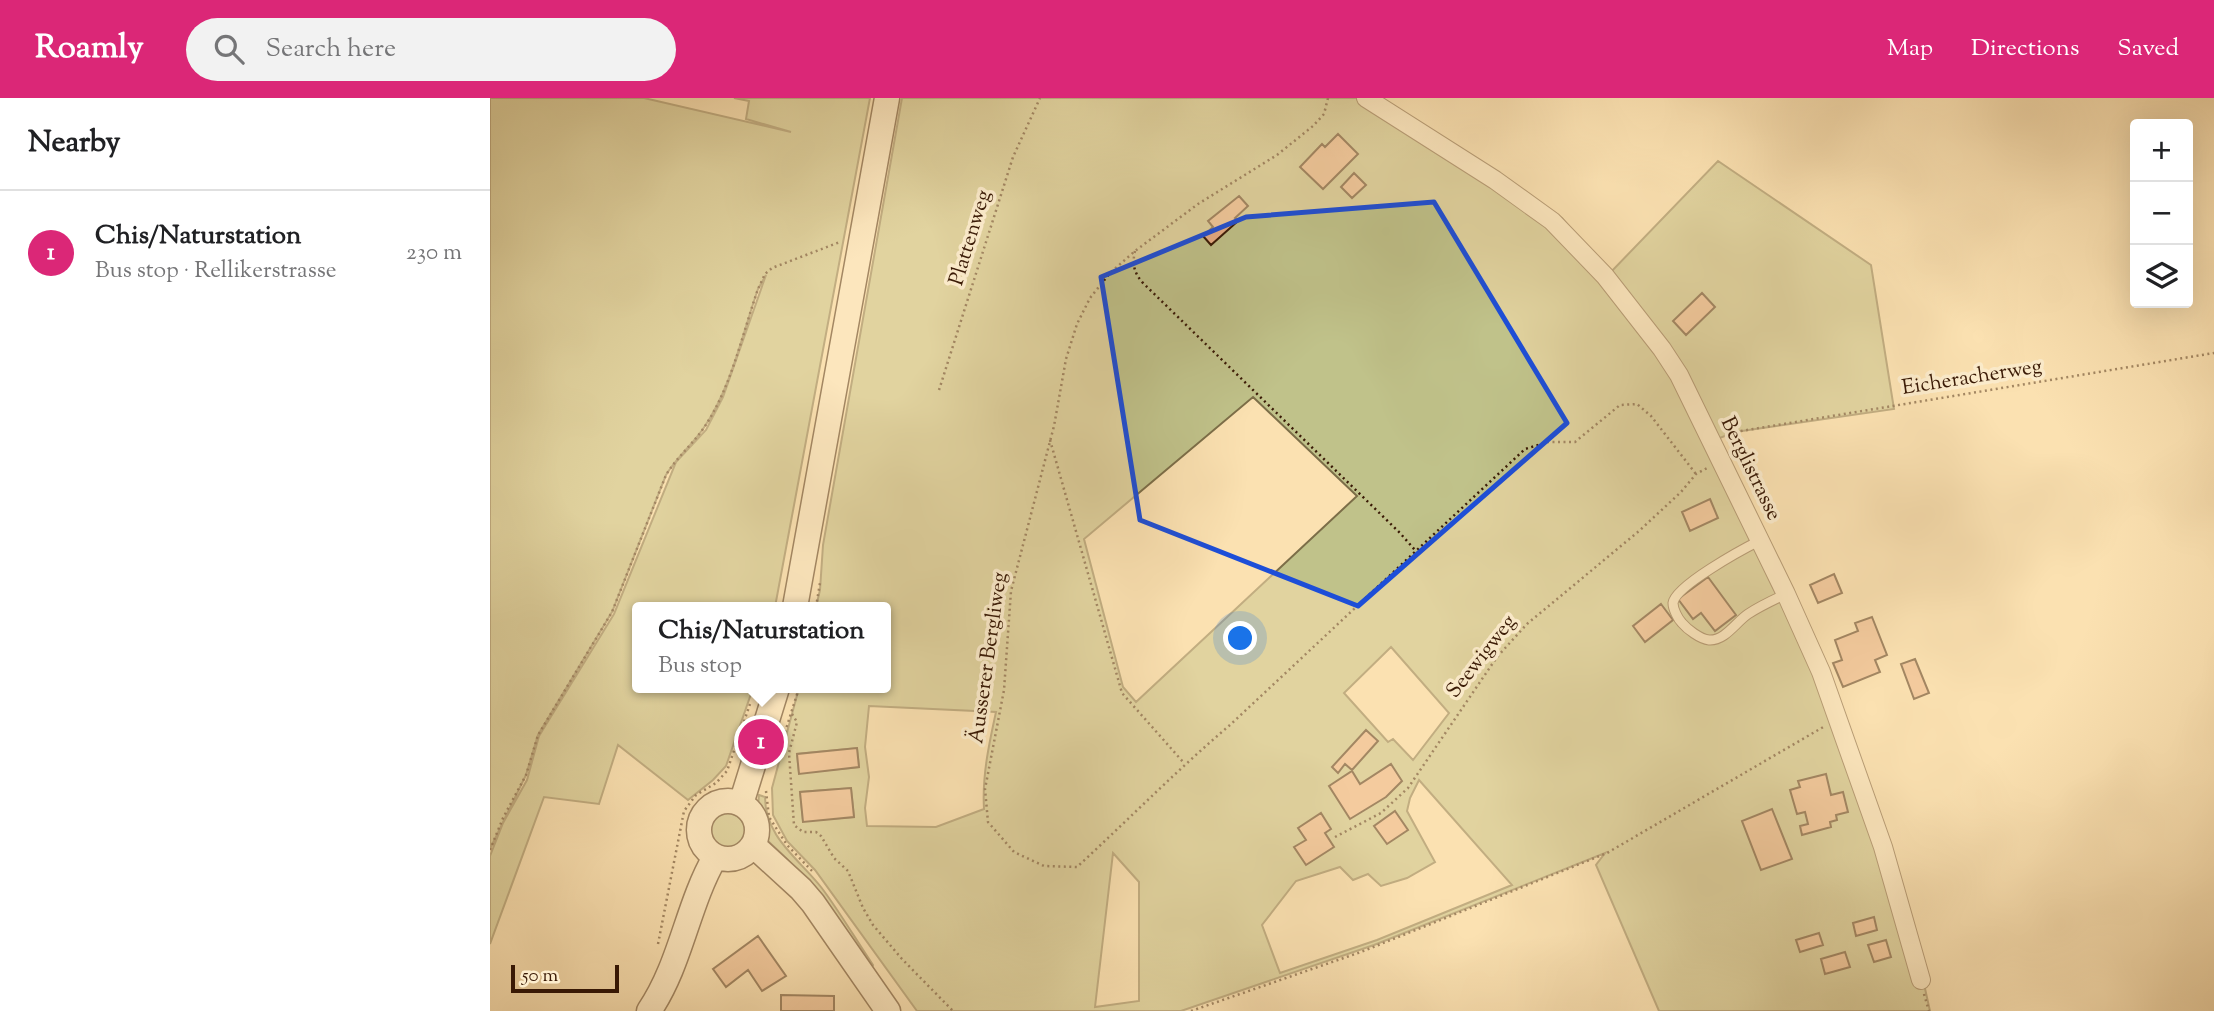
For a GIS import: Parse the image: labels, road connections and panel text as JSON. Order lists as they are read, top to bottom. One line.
{"streets":{"street":["Berglistrasse"],"path":["Plattenweg","Eicheracherweg","Seewigweg","Äusserer Bergliweg"]},"crossings":[["Seewigweg","Äusserer Bergliweg"]],"scale_bar":"50 m","page":{"header":"Roamly","search":"Search here","nav":["Map","Directions","Saved"],"heading":"Nearby","map_buttons":["+","−"],"list":[{"mark":"1","name":"Chis/Naturstation","note":"Bus stop · Rellikerstrasse","value":"230 m"}],"popup":["Chis/Naturstation","Bus stop"],"pins":"1","scale":"50 m"}}
